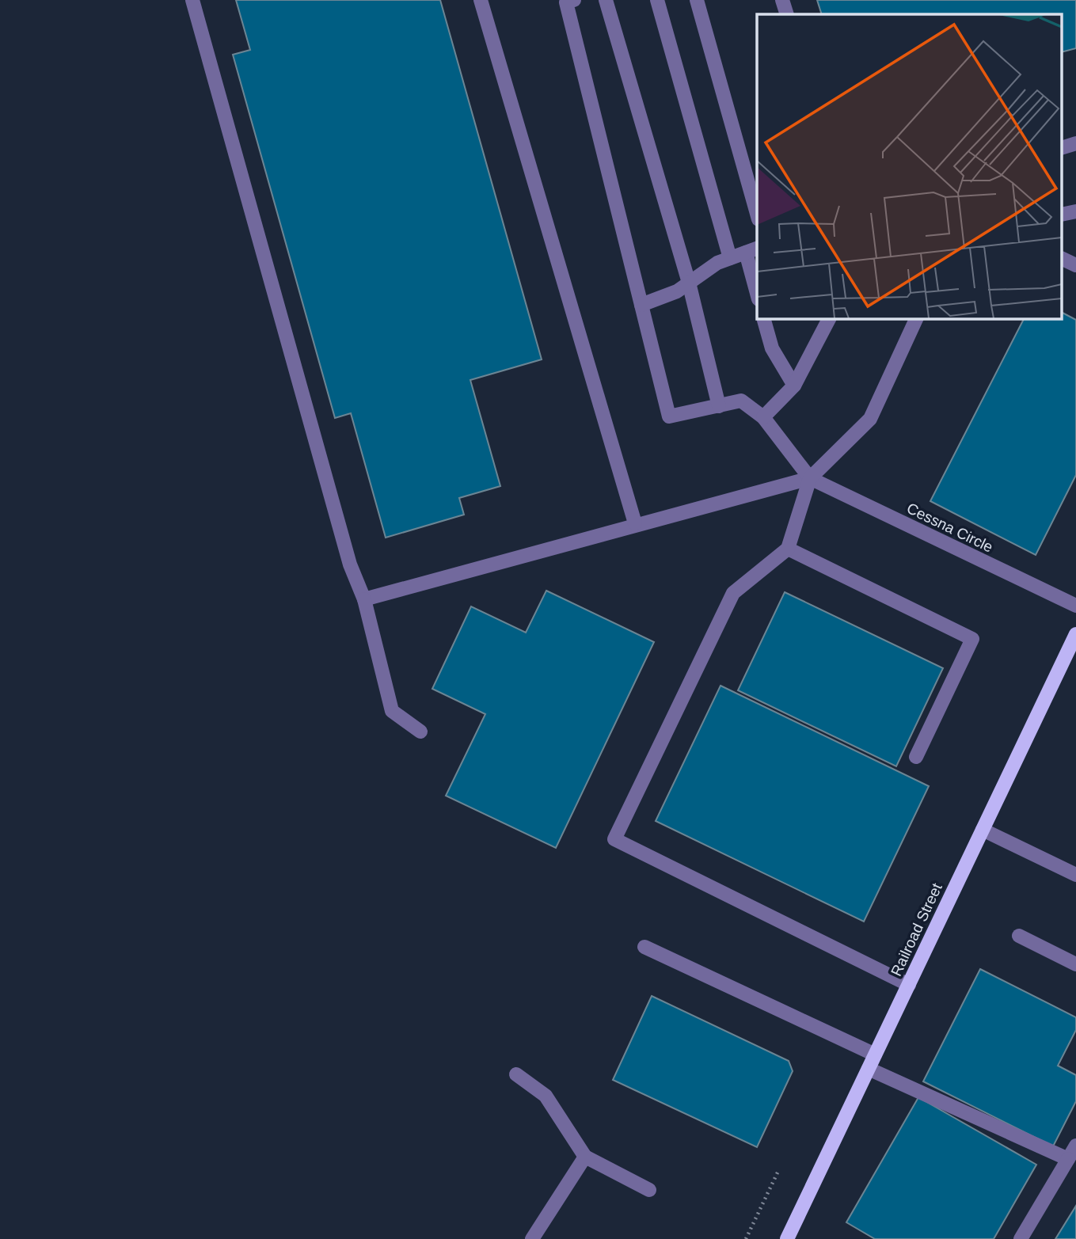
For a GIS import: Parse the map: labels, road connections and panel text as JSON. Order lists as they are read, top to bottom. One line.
{"streets":{"main road":["Railroad Street"],"street":["Cessna Circle"]}}
